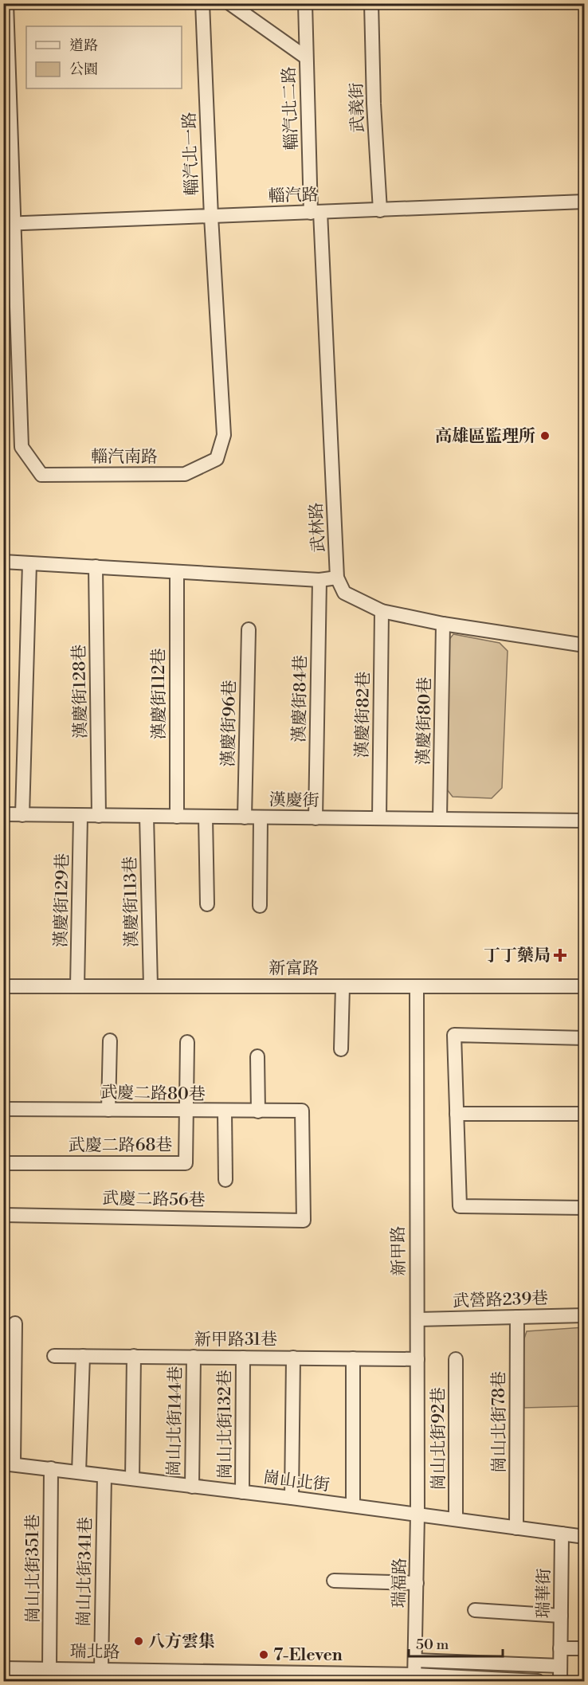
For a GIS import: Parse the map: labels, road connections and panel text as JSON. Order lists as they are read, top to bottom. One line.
{"streets":{"street":["武義街","輜汽北二路","輜汽北一路","輜汽路","輜汽南路","武林路","漢慶街128巷","漢慶街112巷","漢慶街84巷","漢慶街82巷","漢慶街80巷","漢慶街96巷","漢慶街","漢慶街129巷","漢慶街113巷","新富路","武慶二路80巷","武慶二路68巷","武慶二路56巷","新甲路","武營路239巷","新甲路31巷","崗山北街144巷","崗山北街78巷","崗山北街132巷","崗山北街92巷","崗山北街","崗山北街351巷","崗山北街341巷","瑞福路","瑞華街","瑞北路"]},"crossings":[["武義街","輜汽路"],["輜汽北二路","輜汽路"],["輜汽北二路","武林路"],["輜汽北一路","輜汽路"],["輜汽北一路","輜汽南路"],["輜汽路","輜汽南路"],["輜汽路","武林路"],["漢慶街128巷","漢慶街"],["漢慶街112巷","漢慶街"],["漢慶街84巷","漢慶街"],["漢慶街82巷","漢慶街"],["漢慶街80巷","漢慶街"],["漢慶街96巷","漢慶街"],["漢慶街","漢慶街129巷"],["漢慶街","漢慶街113巷"],["漢慶街129巷","新富路"],["漢慶街113巷","新富路"],["新富路","新甲路"],["武慶二路80巷","武慶二路68巷"],["武慶二路80巷","武慶二路56巷"],["新甲路","武營路239巷"],["新甲路","新甲路31巷"],["新甲路","崗山北街"],["新甲路","瑞福路"],["武營路239巷","崗山北街78巷"],["新甲路31巷","崗山北街144巷"],["新甲路31巷","崗山北街132巷"],["崗山北街144巷","崗山北街"],["崗山北街78巷","崗山北街"],["崗山北街132巷","崗山北街"],["崗山北街92巷","崗山北街"],["崗山北街","崗山北街351巷"],["崗山北街","崗山北街341巷"],["崗山北街","瑞福路"],["崗山北街","瑞華街"],["崗山北街351巷","瑞北路"],["崗山北街341巷","瑞北路"],["瑞福路","瑞北路"]],"places":{"other":["高雄區監理所","八方雲集","7-Eleven"],"health":["丁丁藥局"]},"legend":["道路","公園"],"scale_bar":"50 m"}
